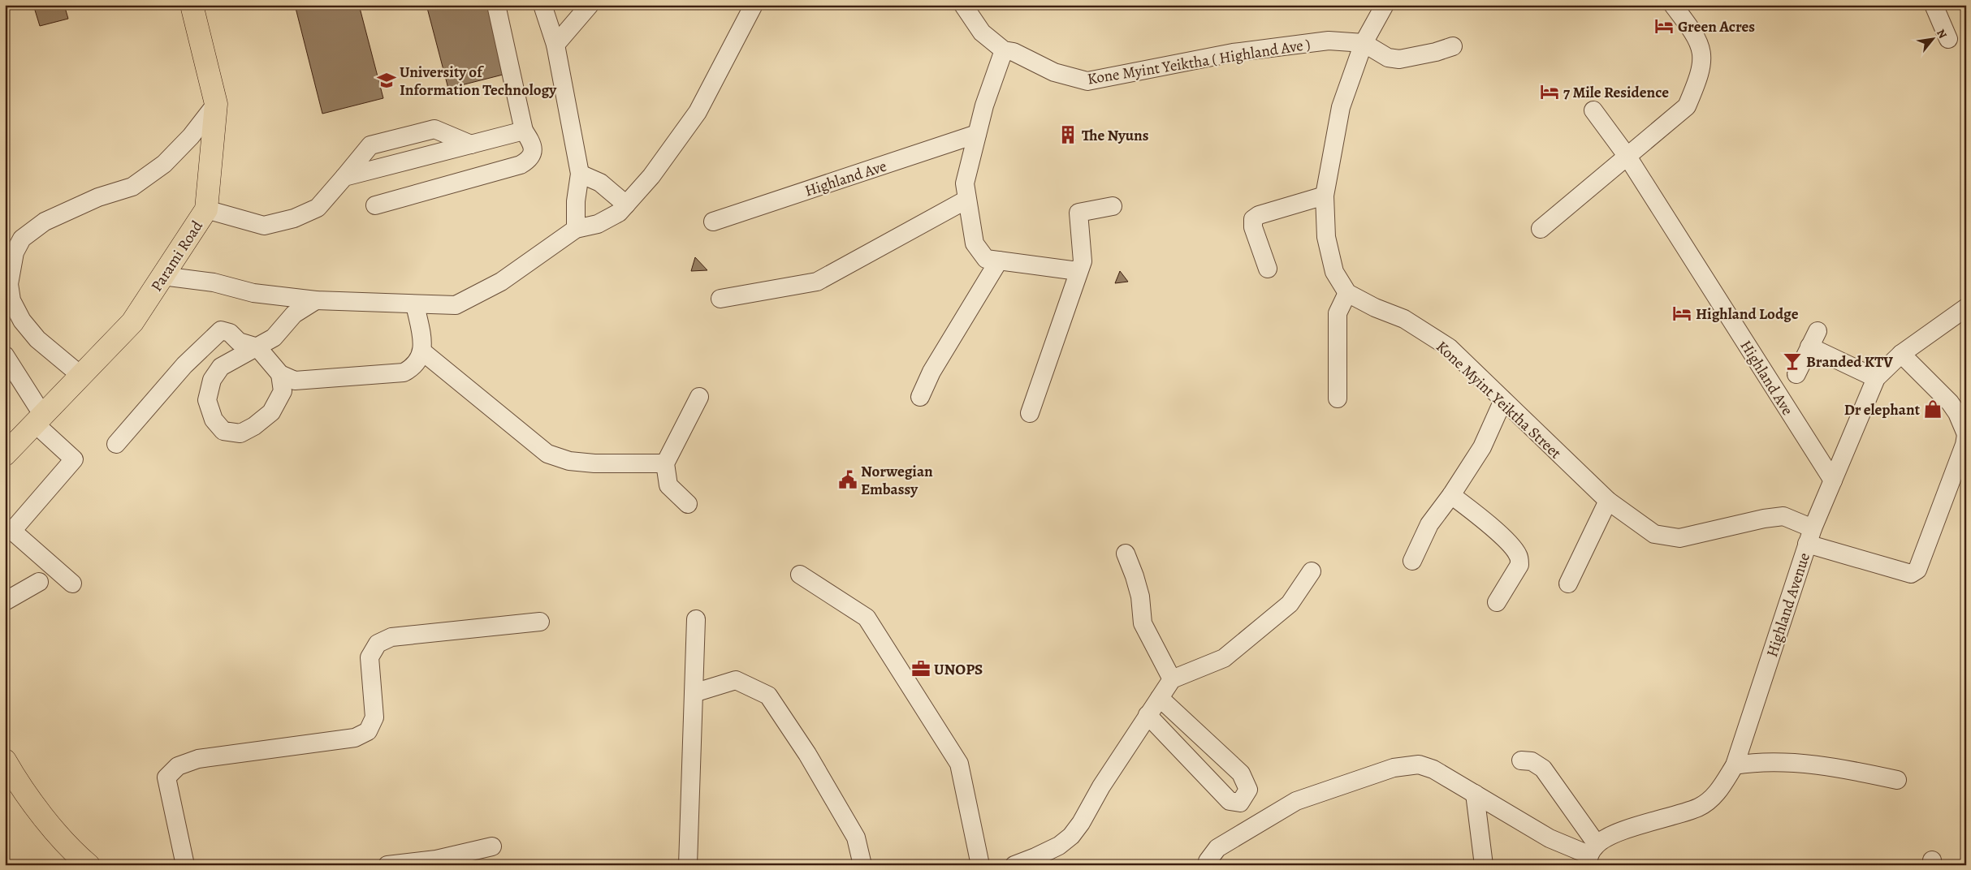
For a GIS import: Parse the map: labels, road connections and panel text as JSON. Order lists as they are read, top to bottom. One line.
{"streets":{"main road":["Parami Road"],"street":["Kone Myint Yeiktha ( Highland Ave )","Highland Ave","Kone Myint Yeiktha Street","Highland Avenue"]},"crossings":[["Kone Myint Yeiktha ( Highland Ave )","Kone Myint Yeiktha Street"],["Highland Ave","Highland Avenue"],["Kone Myint Yeiktha Street","Highland Avenue"]],"places":{"hotel":["Green Acres","7 Mile Residence","Highland Lodge"],"school or university":["University of Information Technology"],"building":["The Nyuns"],"bar":["Branded KTV"],"shop":["Dr elephant"],"public building":["Norwegian Embassy"],"office":["UNOPS"]},"north":"top right"}
